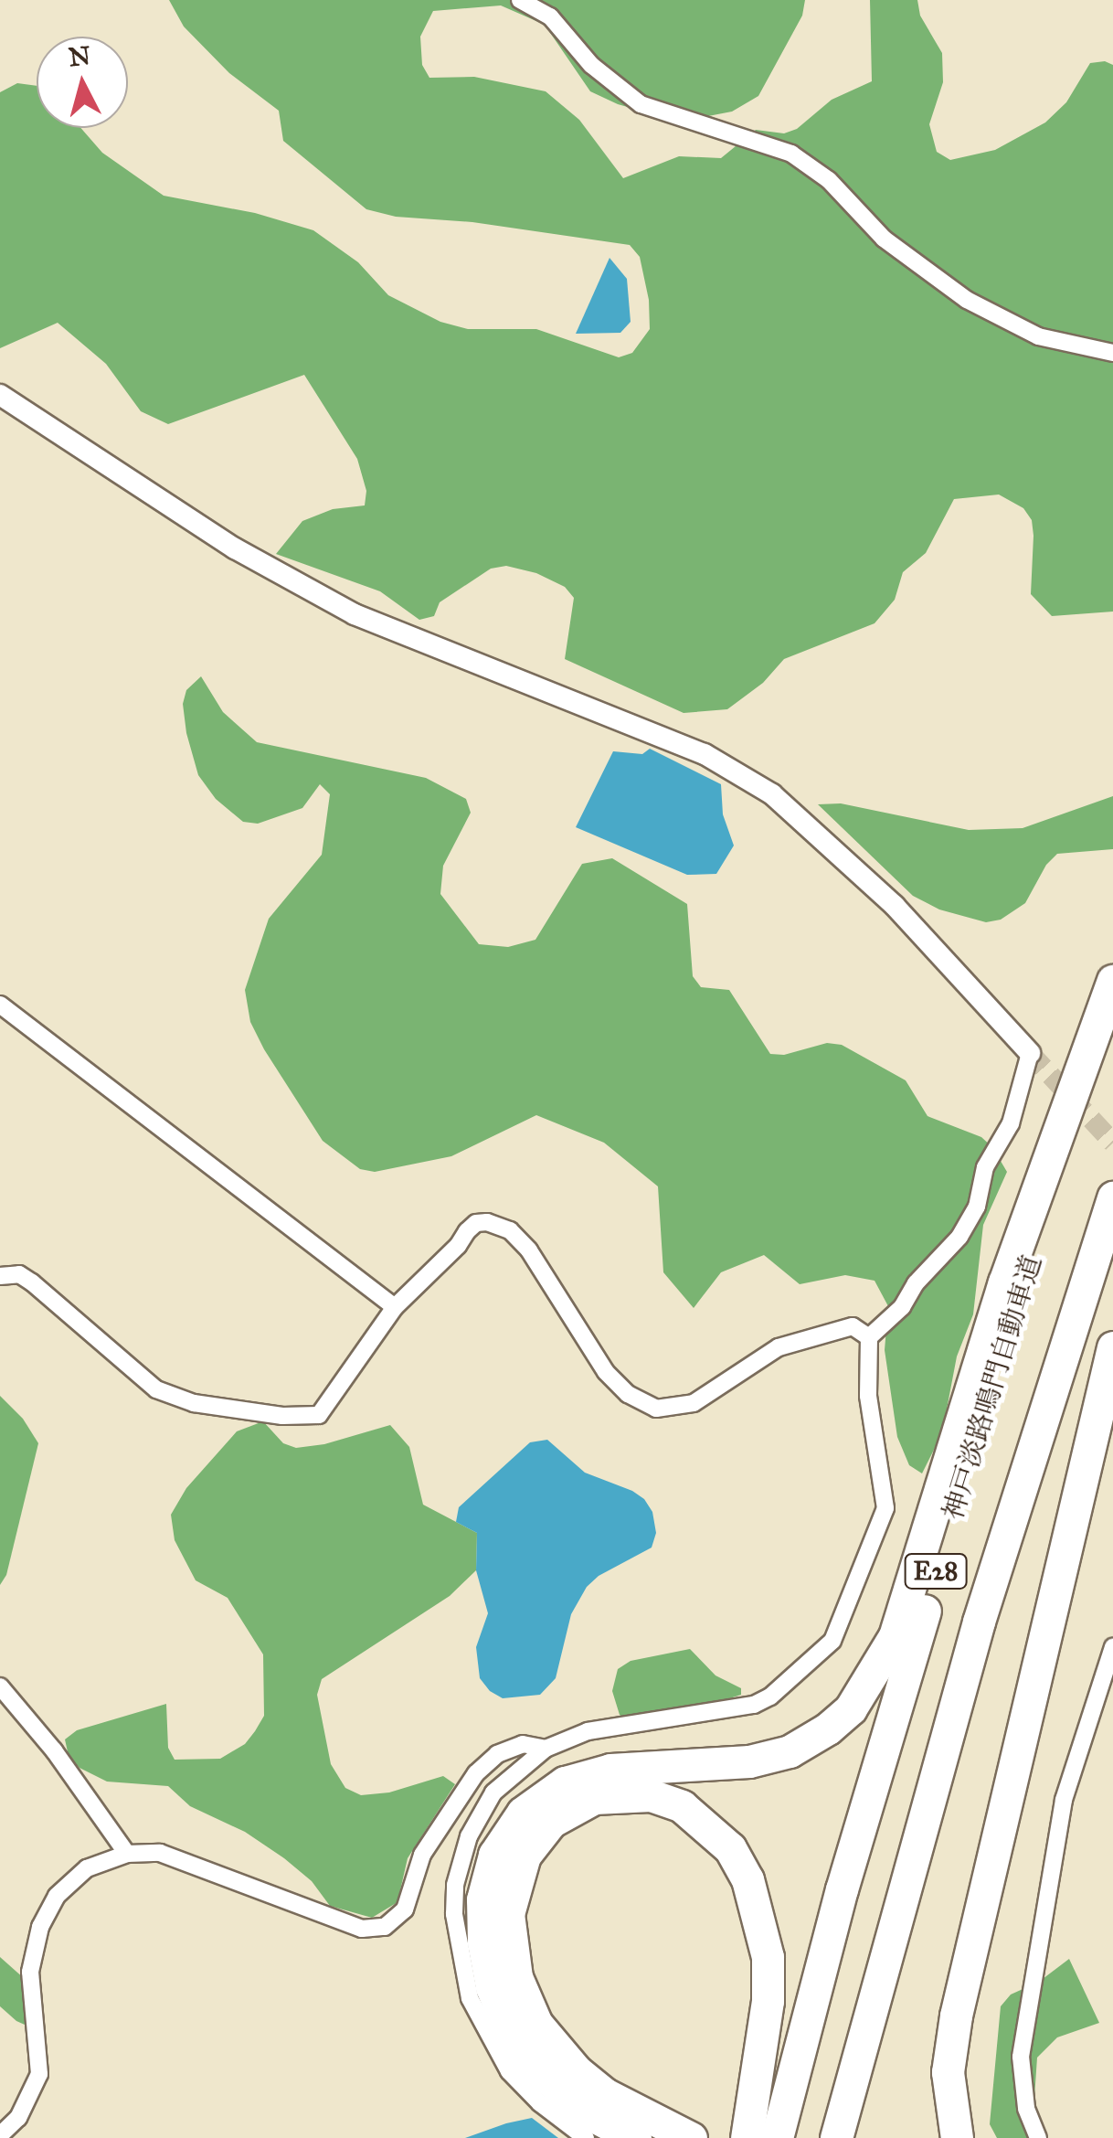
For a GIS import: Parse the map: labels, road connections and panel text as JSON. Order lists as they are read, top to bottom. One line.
{"streets":{"highway":["神戸淡路鳴門自動車道","E28"]},"north":"top"}
